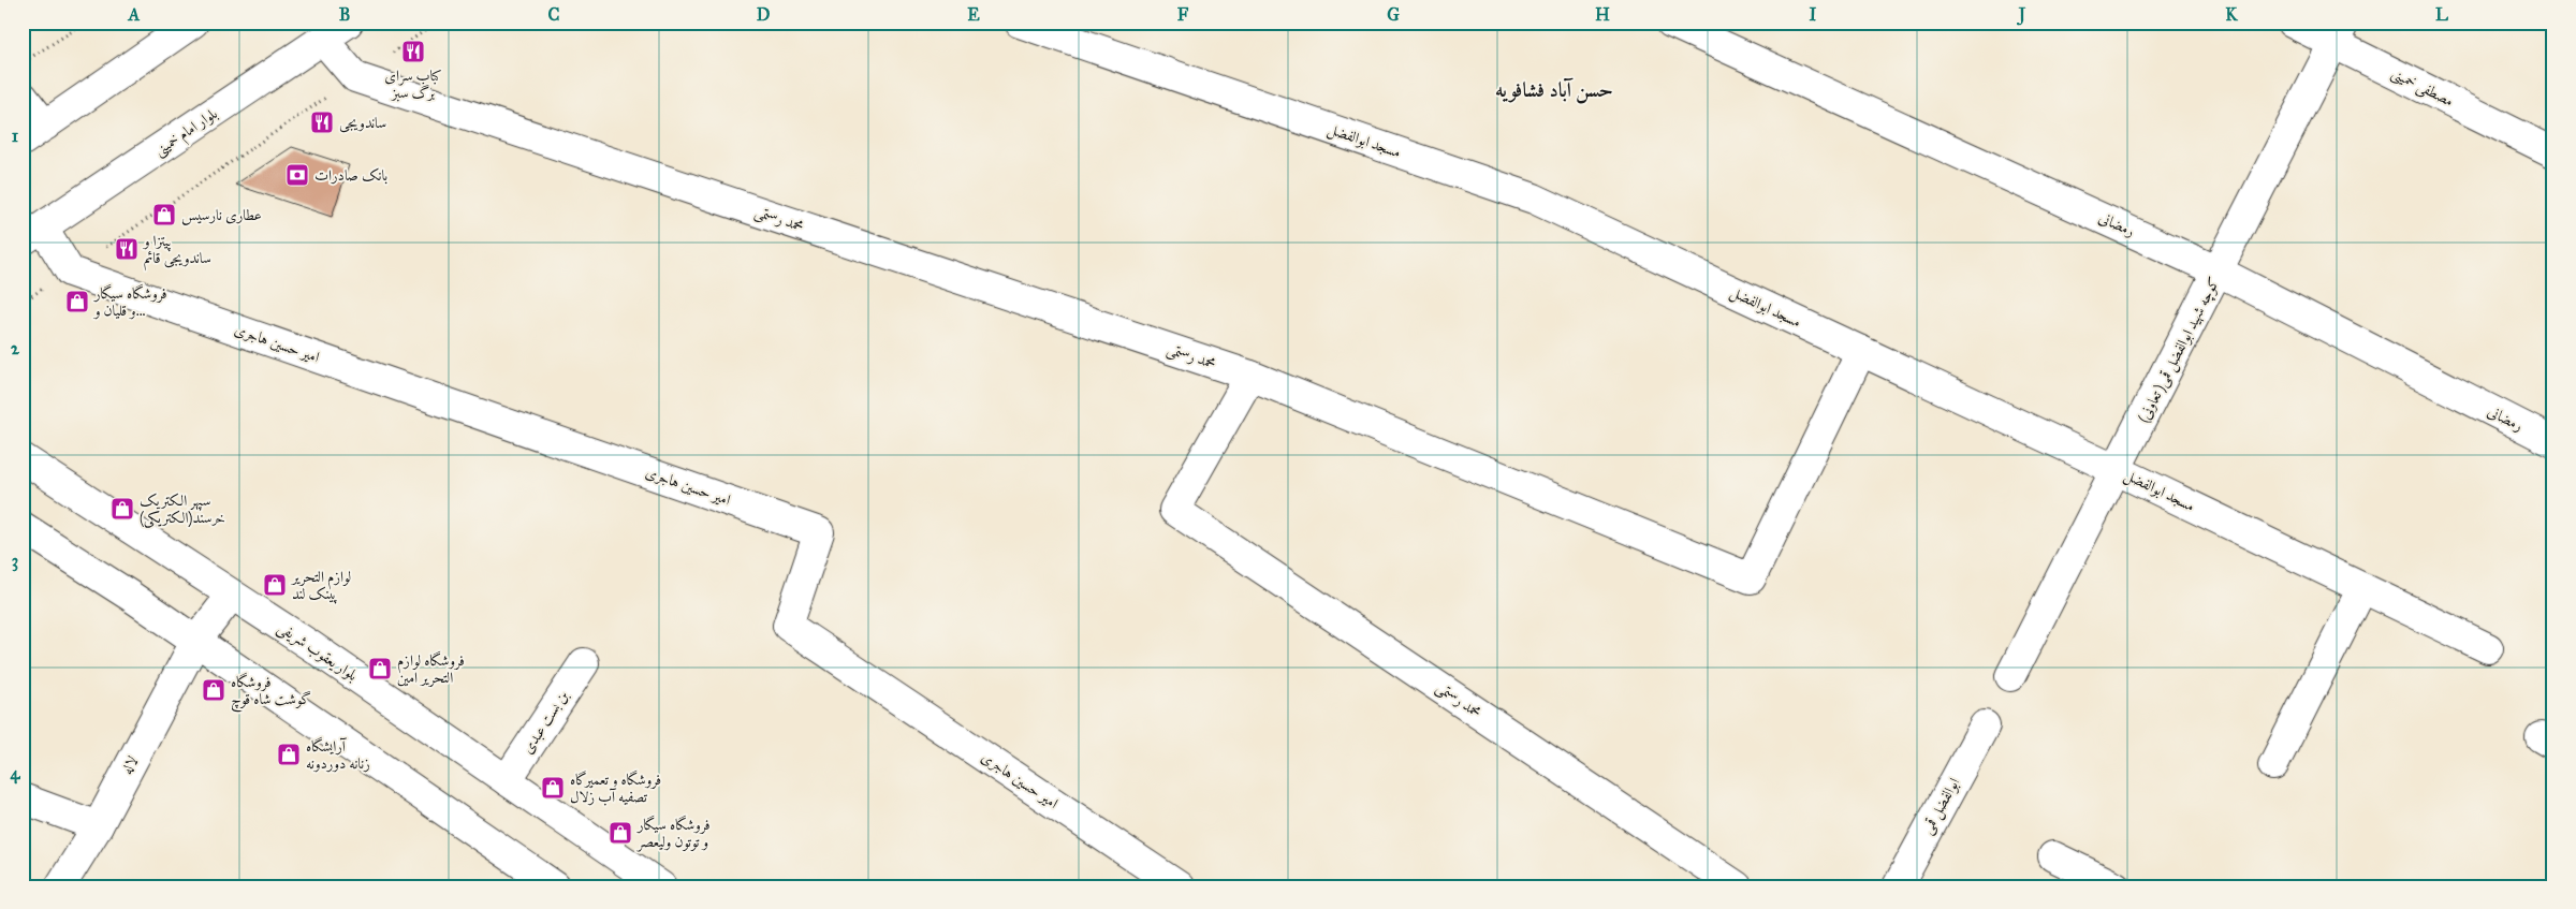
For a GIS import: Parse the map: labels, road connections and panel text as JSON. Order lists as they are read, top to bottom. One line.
{"streets":{"main road":["مصطفی خمینی","بلوار امام خمینی","مسجد ابوالفضل","محمد رستمی","رمضانی","امیر حسین هاجری","کوچه شهید ابوالفضل قمی( تعاونی)","بلوار یعقوب شریفی","بن بست عبدی","لاله","ابوالفضل قمی"]},"crossings":[["مصطفی خمینی","کوچه شهید ابوالفضل قمی( تعاونی)"],["مسجد ابوالفضل","محمد رستمی"],["مسجد ابوالفضل","کوچه شهید ابوالفضل قمی( تعاونی)"],["رمضانی","کوچه شهید ابوالفضل قمی( تعاونی)"],["بلوار یعقوب شریفی","بن بست عبدی"],["بلوار یعقوب شریفی","لاله"]],"districts":["حسن آباد فشافویه"],"places":{"restaurant":["کباب سرای برگ سبز","ساندویجی","پیتزا و ساندویجی قائم"],"bank":["بانک صادرات"],"shop":["عطاری نارسیس","فروشگاه سیگار و قلیان و...","سپهر الکتریک خرسند(الکتریکی)","لوازم التحریر پینک لند","فروشگاه لوازم التحریر امین","فروشگاه گوشت شاه قوچ","آرایشگاه زنانه دوردونه","فروشگاه و تعمیرگاه تصفیه آب زلال","فروشگاه سیگار و توتون ولیعصر"]},"grid":{"columns":["A","B","C","D","E","F","G","H","I","J","K","L"],"rows":["1","2","3","4"]}}
